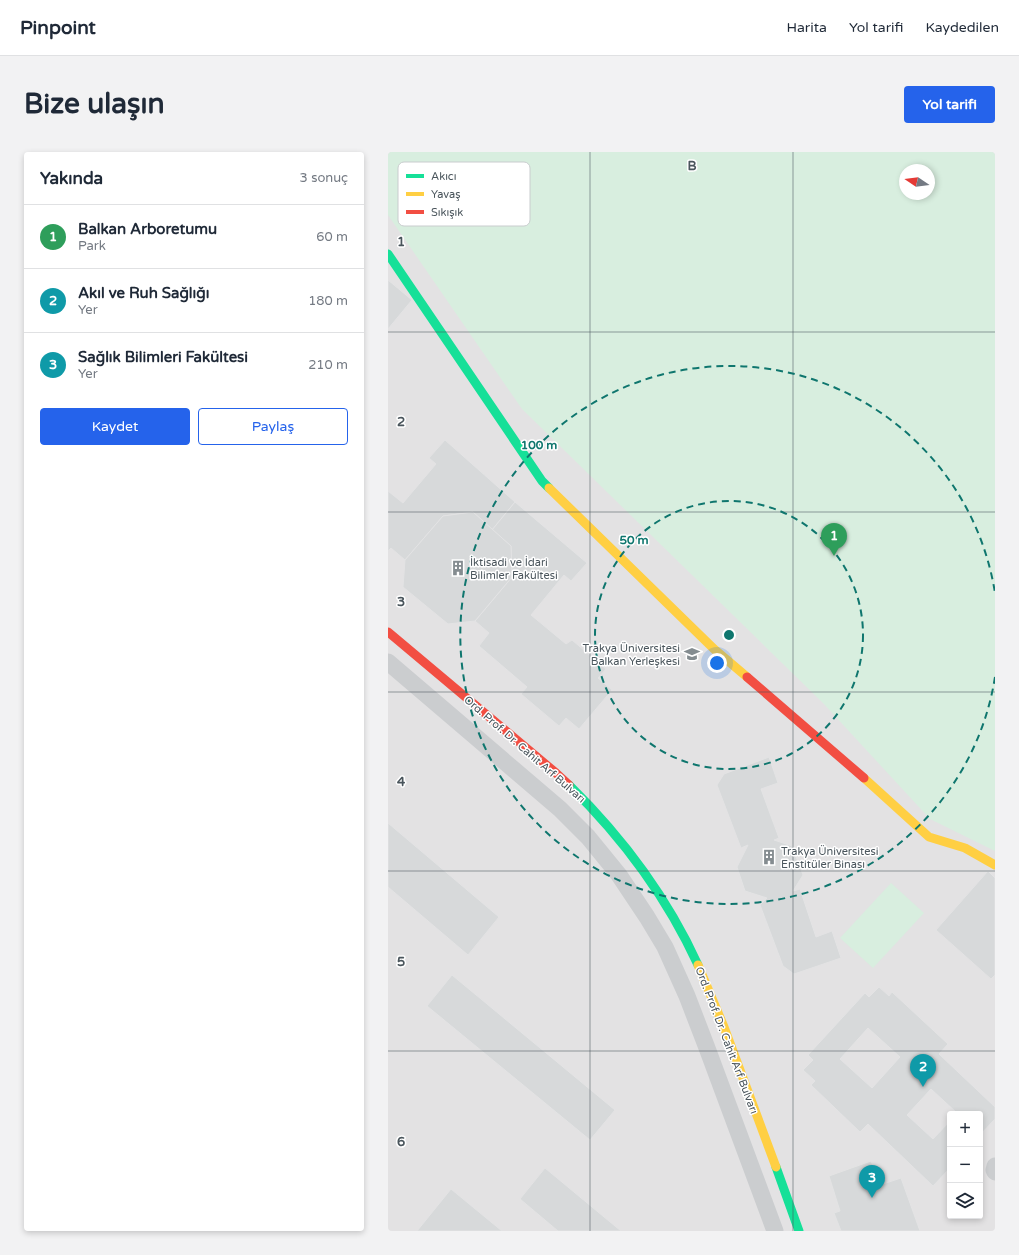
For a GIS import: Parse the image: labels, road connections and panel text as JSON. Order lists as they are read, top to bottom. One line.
{"streets":{"street":["Ord. Prof. Dr. Cahit Arf Bulvarı"]},"places":{"building":["İktisadi ve İdari Bilimler Fakültesi","Trakya Üniversitesi Enstitüler Binası"],"school or university":["Trakya Üniversitesi Balkan Yerleşkesi"]},"legend":["Akıcı","Yavaş","Sıkışık"],"north":"left","page":{"header":"Pinpoint","nav":["Harita","Yol tarifi","Kaydedilen"],"buttons":["Yol tarifi",["Kaydet","Paylaş"]],"title":"Bize ulaşın","heading":["Yakında","3 sonuç"],"list":[{"mark":"1","name":"Balkan Arboretumu","note":"Park","value":"60 m"},{"mark":"2","name":"Akıl ve Ruh Sağlığı","note":"Yer","value":"180 m"},{"mark":"3","name":"Sağlık Bilimleri Fakültesi","note":"Yer","value":"210 m"}],"pins":["1","2","3"],"map_buttons":["+","−"]},"grid":{"columns":["B"],"rows":["1","2","3","4","5","6"]},"rings":["100 m","50 m"]}
